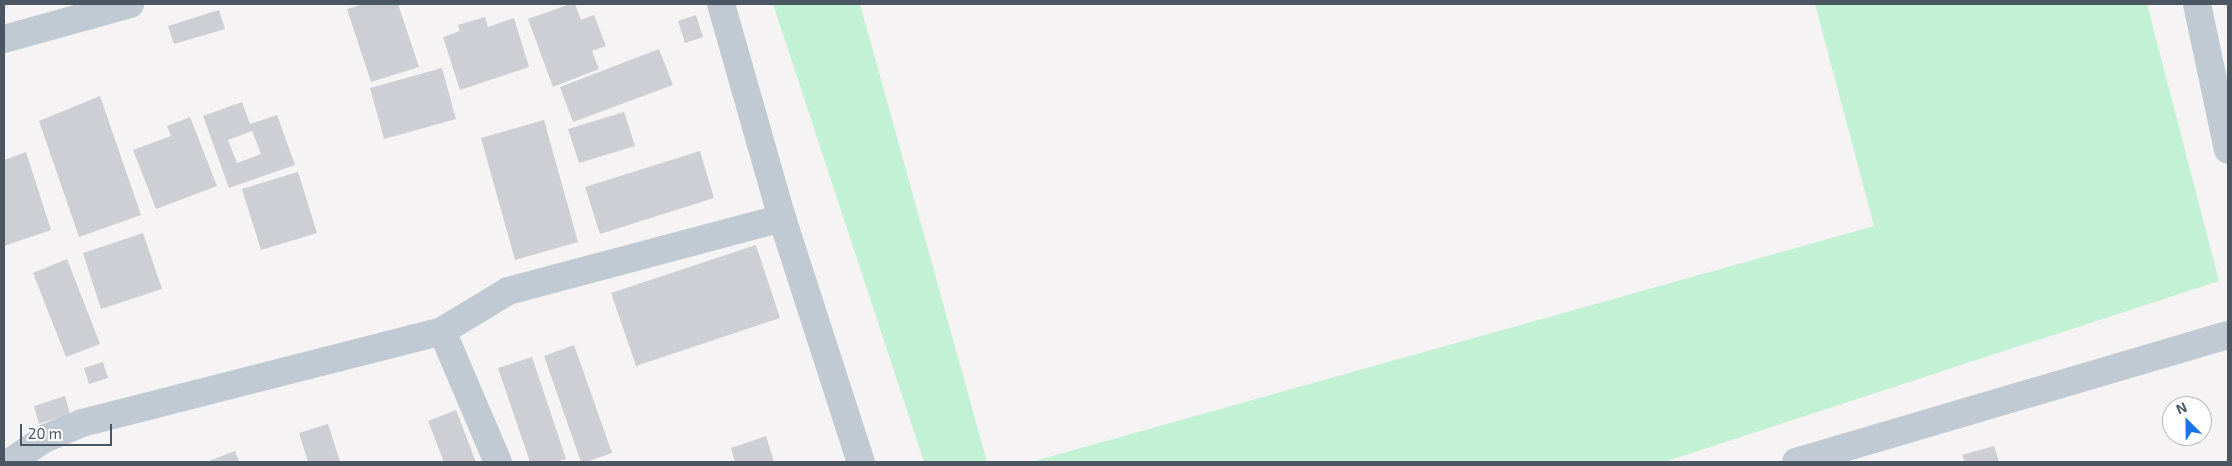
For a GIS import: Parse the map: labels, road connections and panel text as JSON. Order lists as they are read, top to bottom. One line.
{"scale_bar":"20 m","north":"top left"}
